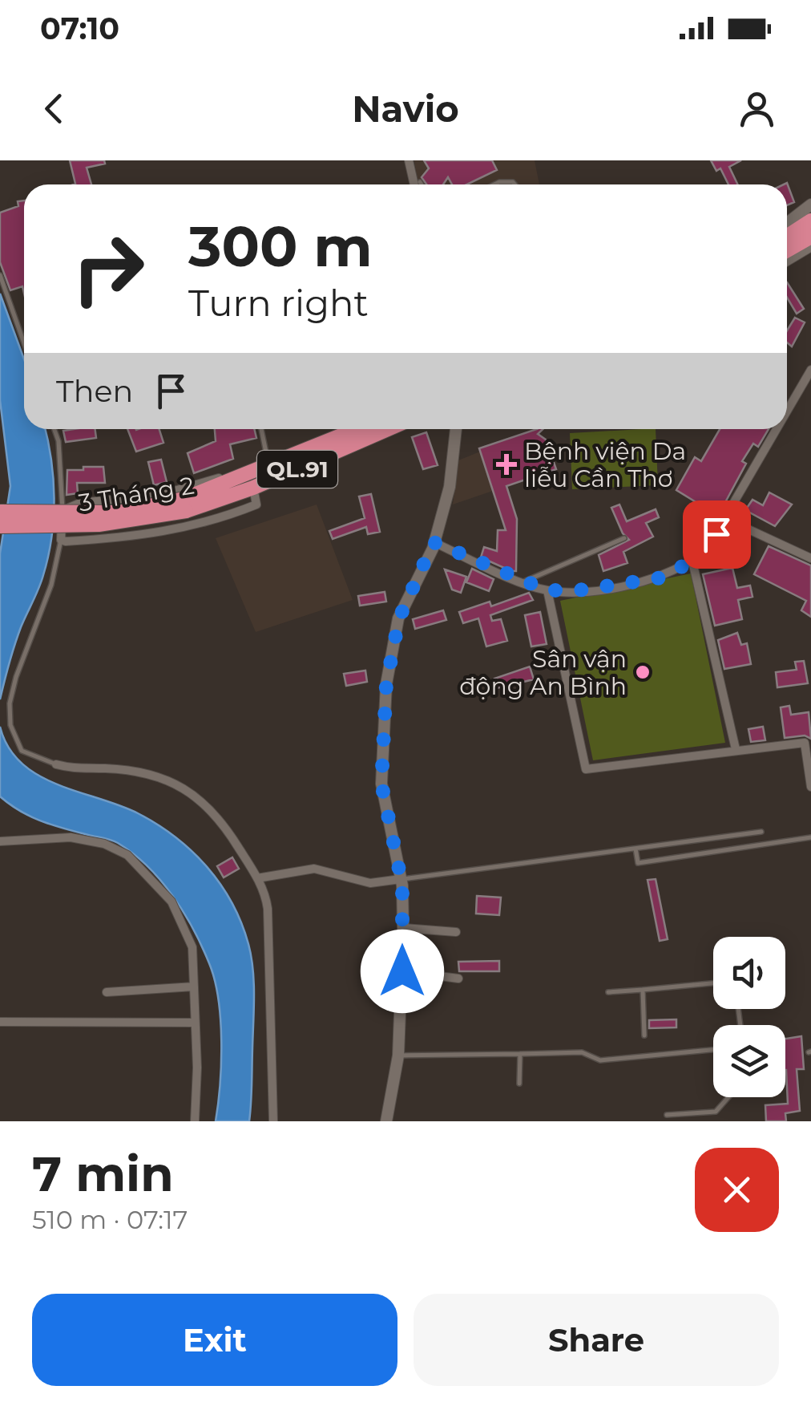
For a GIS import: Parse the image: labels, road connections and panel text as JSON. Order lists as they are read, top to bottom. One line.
{"streets":{"highway":["QL.91","3 Tháng 2"]},"places":{"health":["Bệnh viện Da liễu Cần Thơ"],"other":["Sân vận động An Bình"]},"page":{"status":"07:10","header":"Navio","turn":["300 m","Turn right"],"then":"Then","heading":["7 min","510 m · 07:17"],"buttons":["Exit","Share"]}}
